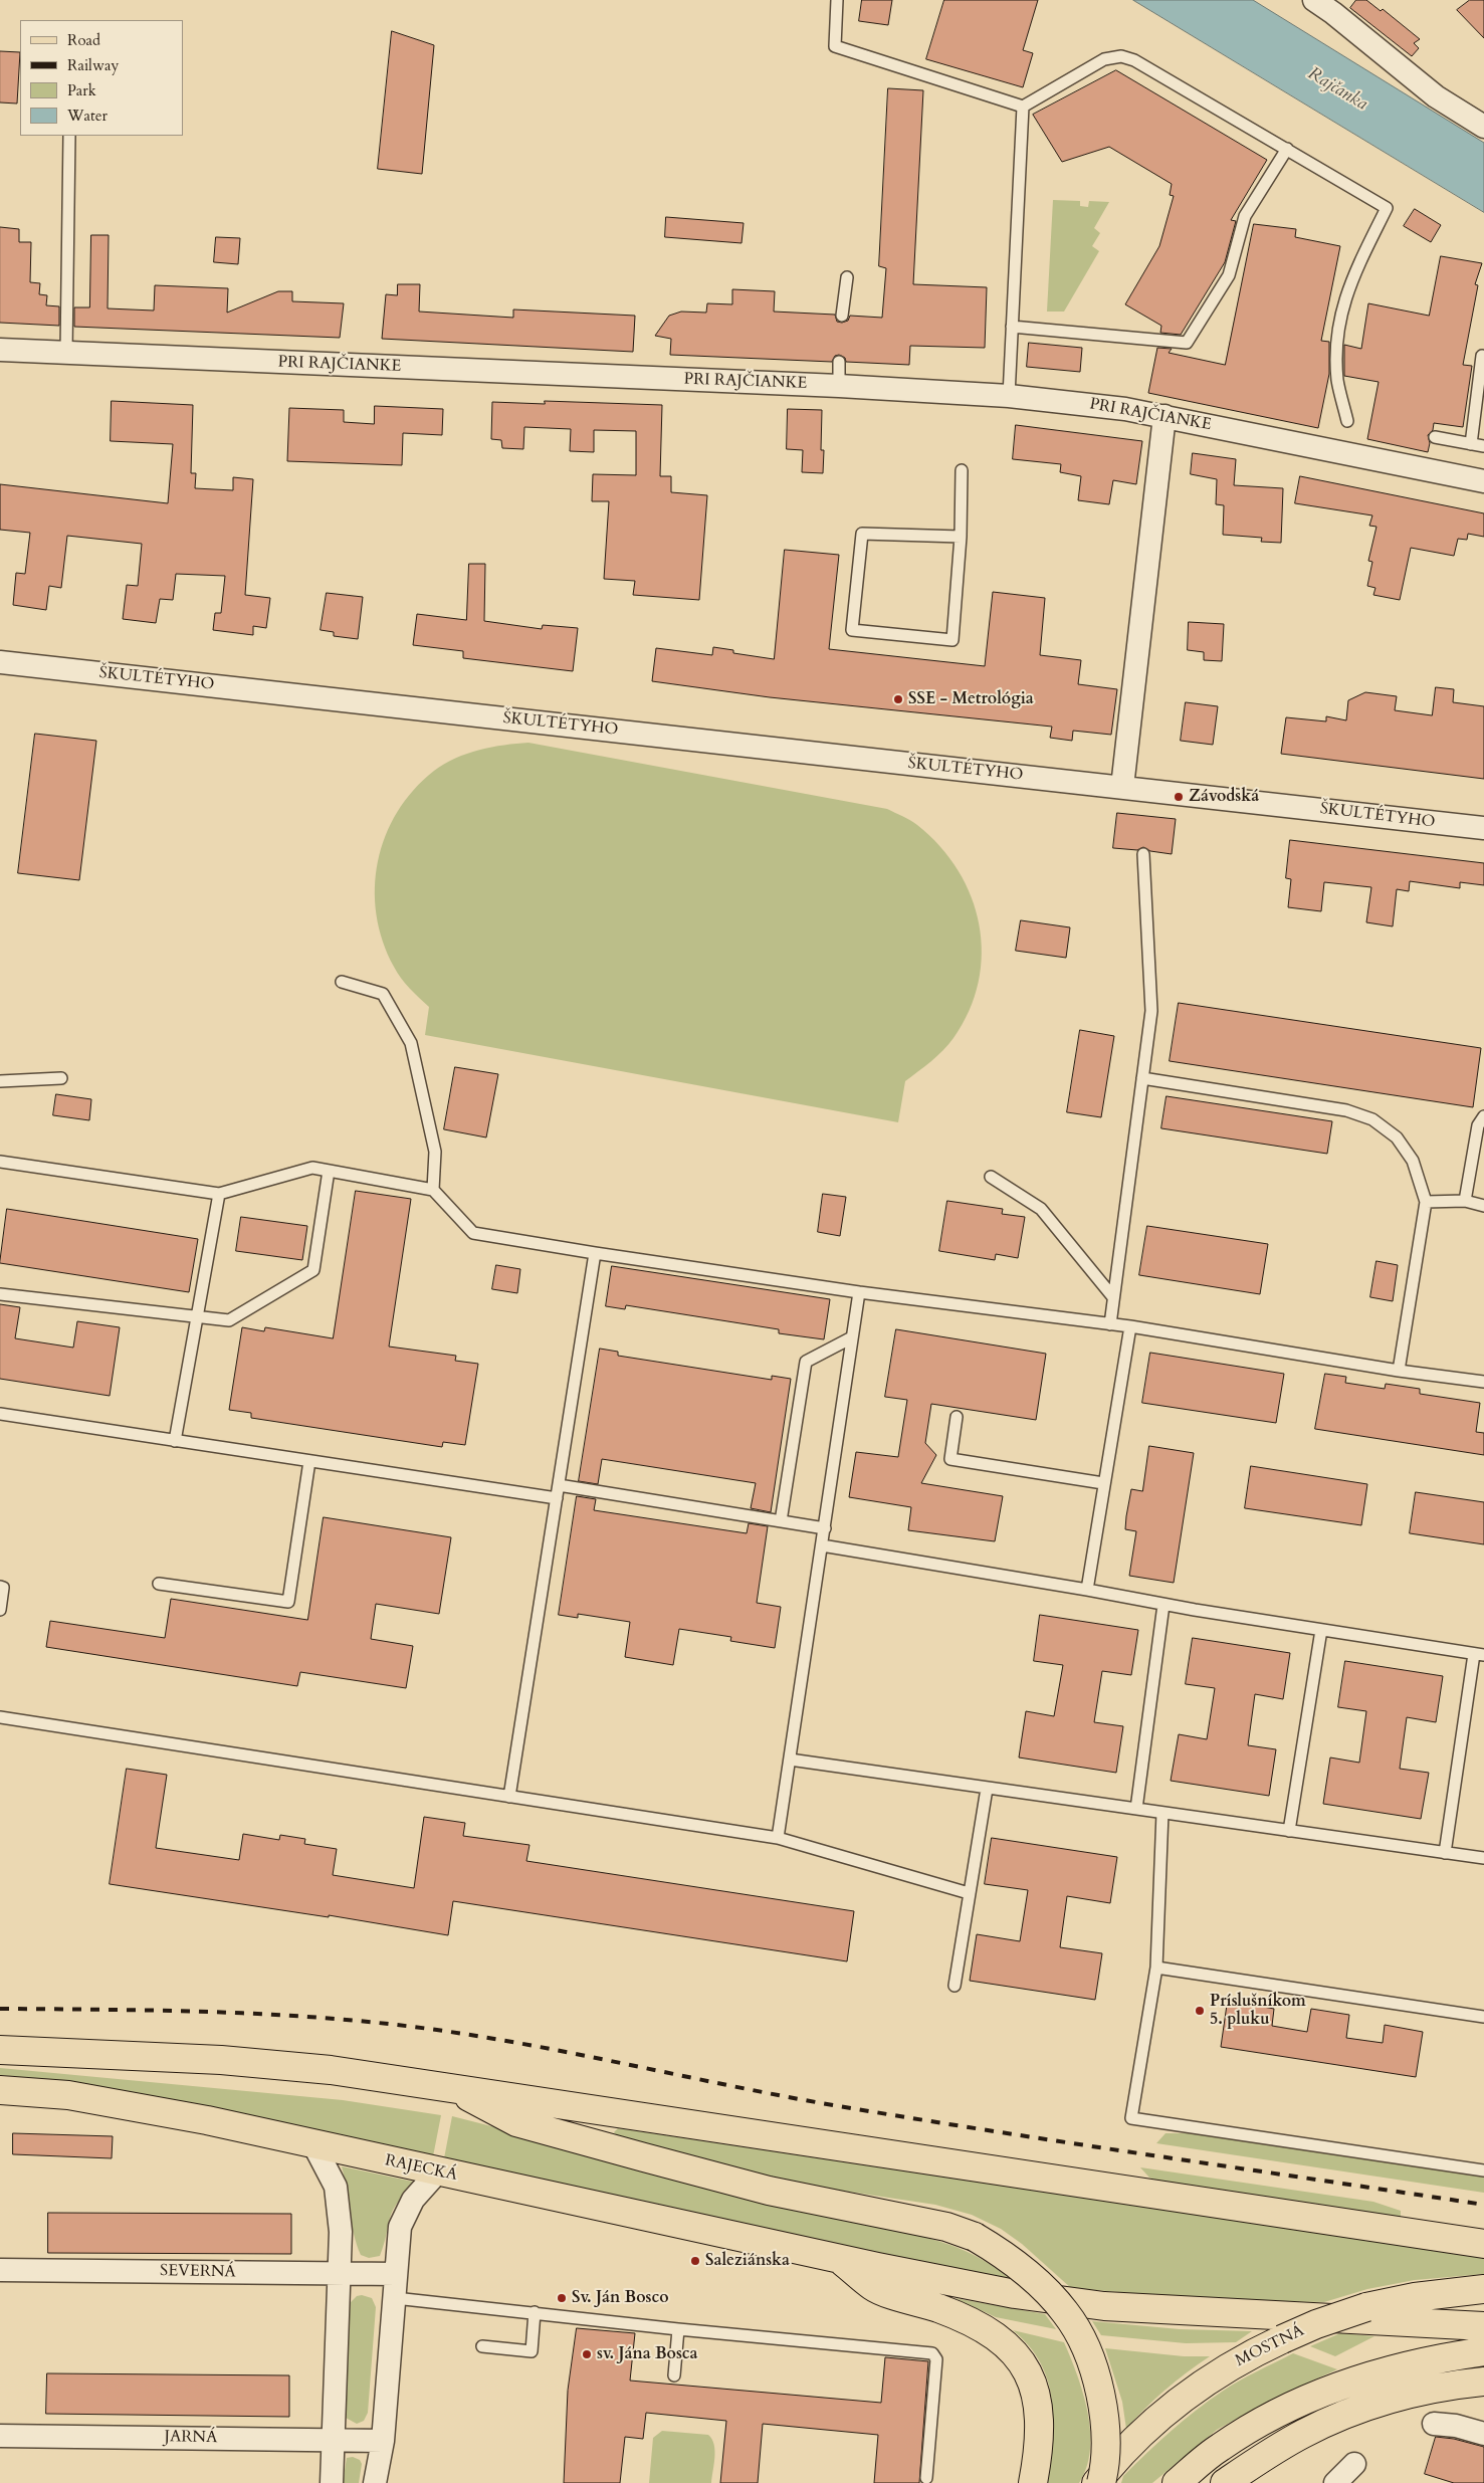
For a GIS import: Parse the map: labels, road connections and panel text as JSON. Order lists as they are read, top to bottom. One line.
{"streets":{"main road":["RAJECKÁ","MOSTNÁ"],"street":["PRI RAJČIANKE","ŠKULTÉTYHO","SEVERNÁ","JARNÁ"]},"water":["Rajčanka"],"places":["SSE - Metrológia","Závodská","Príslušníkom 5. pluku","Saleziánska","Sv. Ján Bosco","sv. Jána Bosca"],"legend":["Road","Railway","Park","Water"]}
